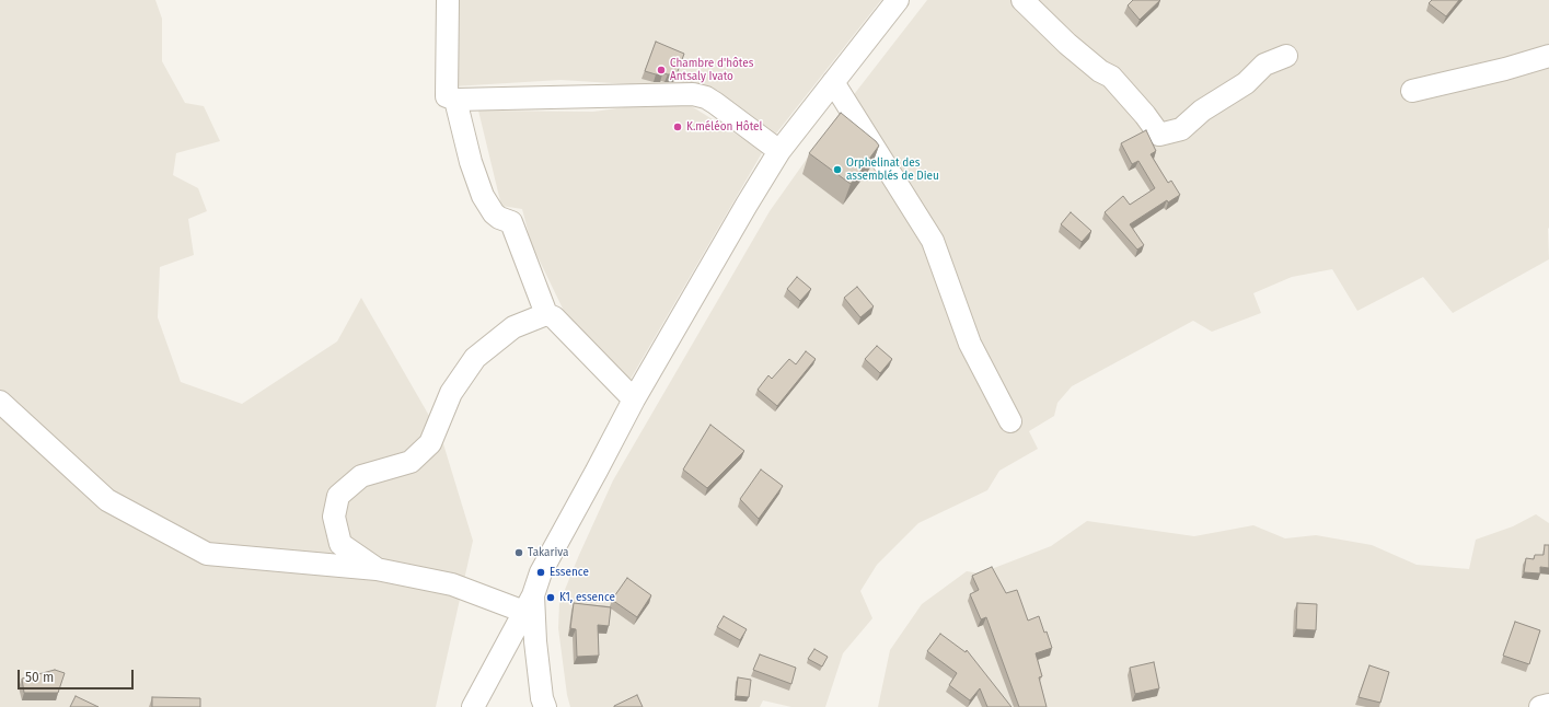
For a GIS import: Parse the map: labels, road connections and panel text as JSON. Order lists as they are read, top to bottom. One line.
{"places":["Chambre d'hôtes Antsaly Ivato","K.méléon Hôtel","Orphelinat des assemblés de Dieu","Takariva","Essence","K1, essence"],"scale_bar":"50 m"}
